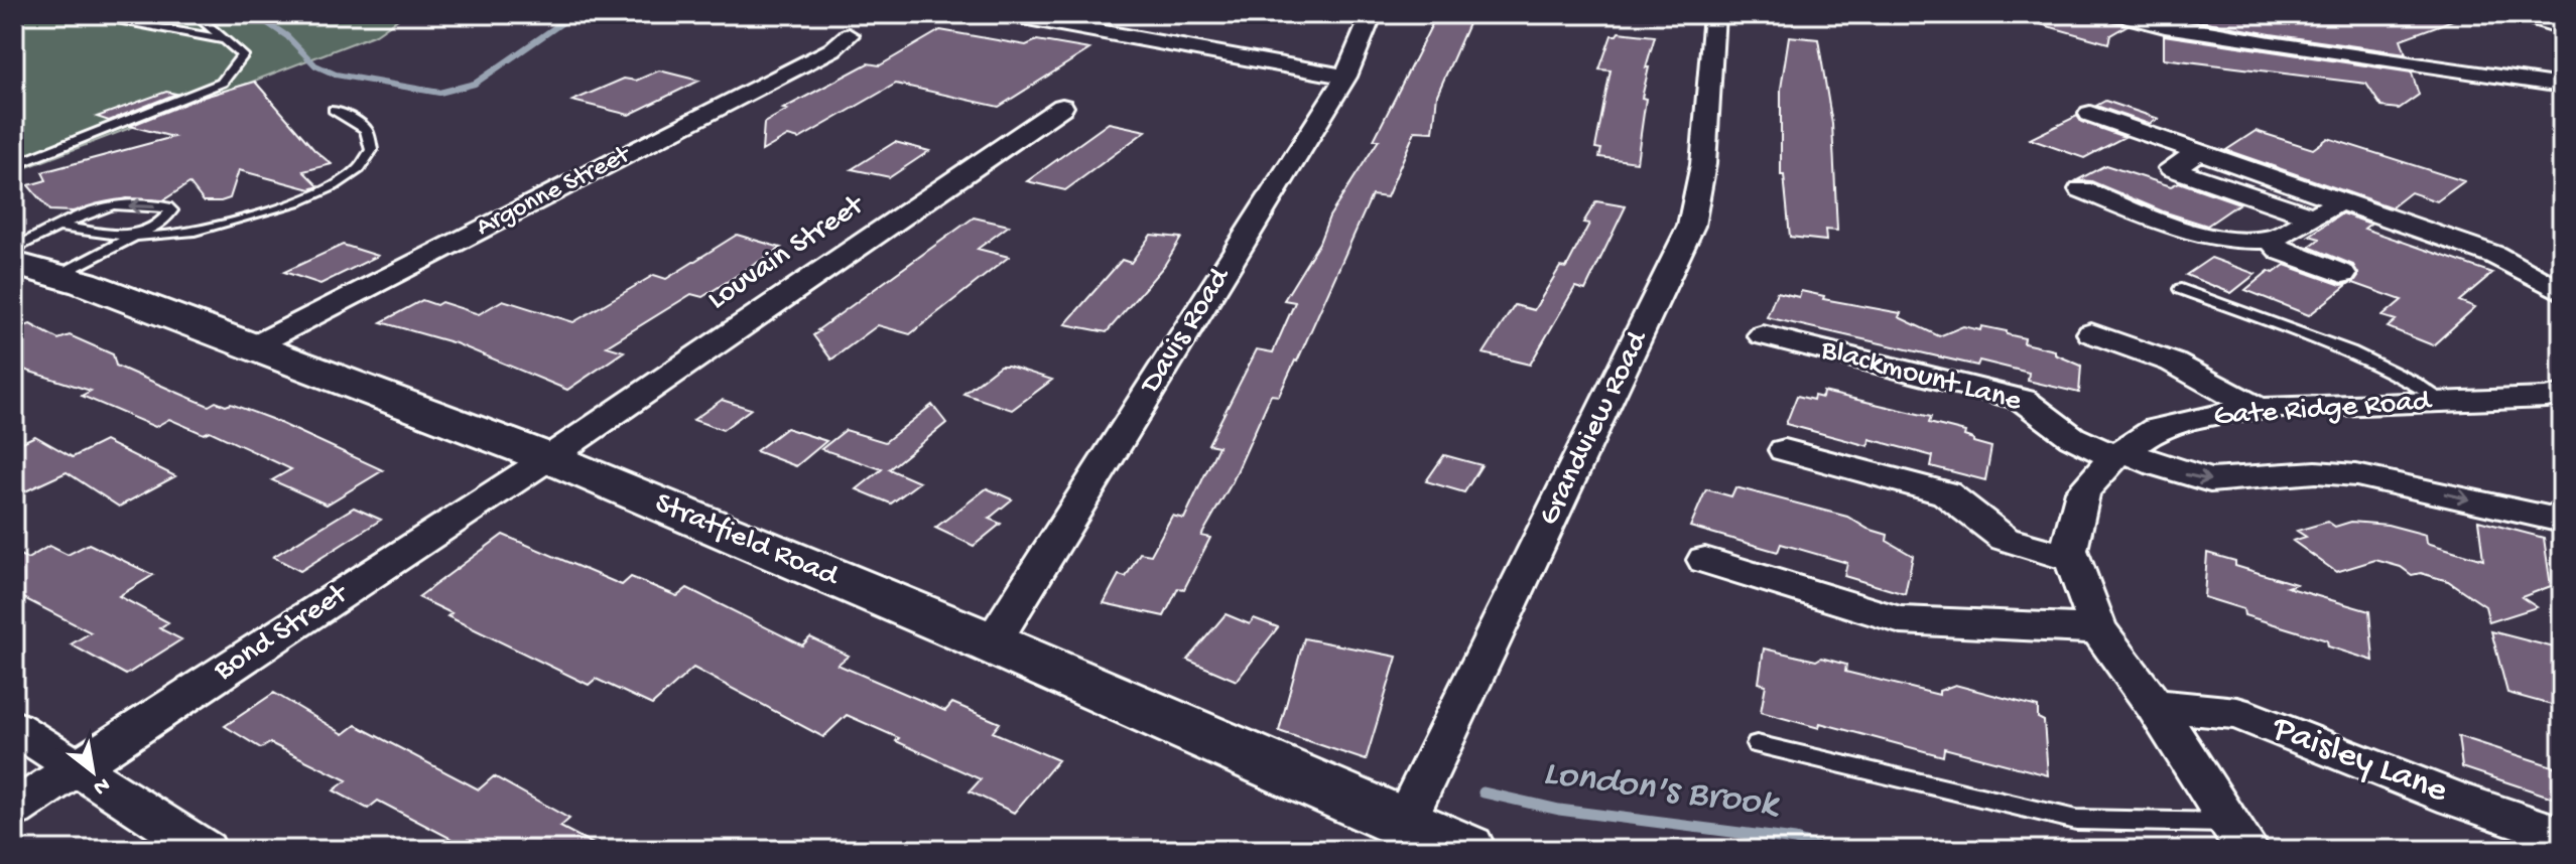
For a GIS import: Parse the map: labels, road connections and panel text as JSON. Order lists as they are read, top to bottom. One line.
{"streets":{"main road":["Stratfield Road"],"street":["Argonne Street","Louvain Street","Davis Road","Blackmount Lane","Gate Ridge Road","Grandview Road","Bond Street","Paisley Lane"]},"crossings":[["Argonne Street","Stratfield Road"],["Louvain Street","Stratfield Road"],["Louvain Street","Bond Street"],["Davis Road","Stratfield Road"],["Blackmount Lane","Gate Ridge Road"],["Gate Ridge Road","Paisley Lane"],["Grandview Road","Stratfield Road"],["Stratfield Road","Bond Street"]],"water":["London's Brook"],"north":"bottom right"}
